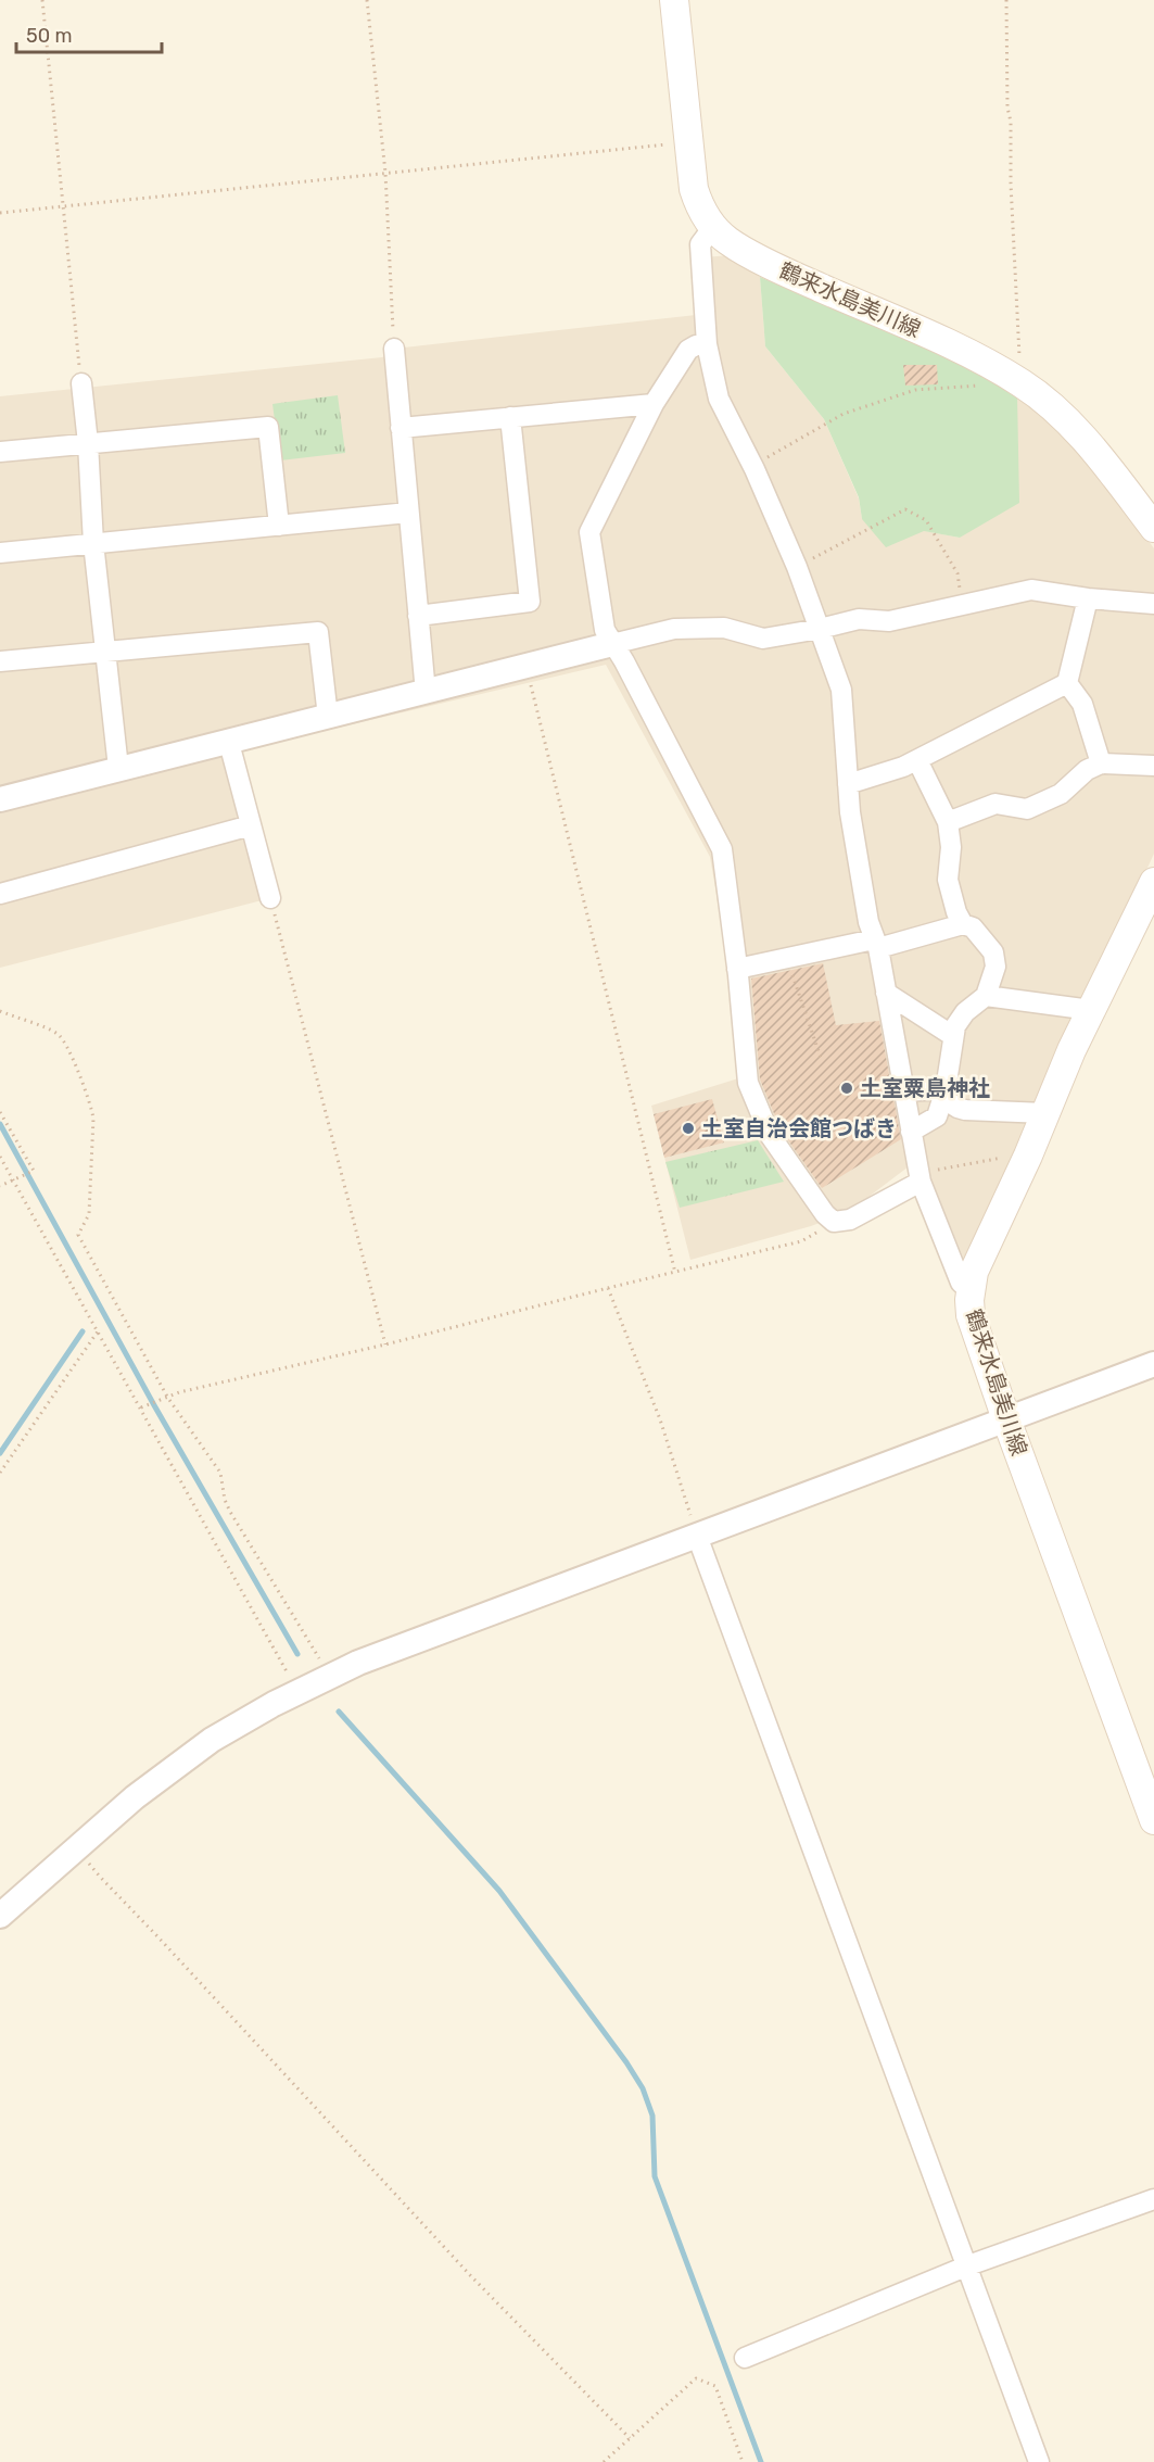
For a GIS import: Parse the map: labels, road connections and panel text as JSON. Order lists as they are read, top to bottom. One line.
{"streets":{"main road":["鶴来水島美川線"]},"places":["土室粟島神社","土室自治会館つばき"],"scale_bar":"50 m"}
